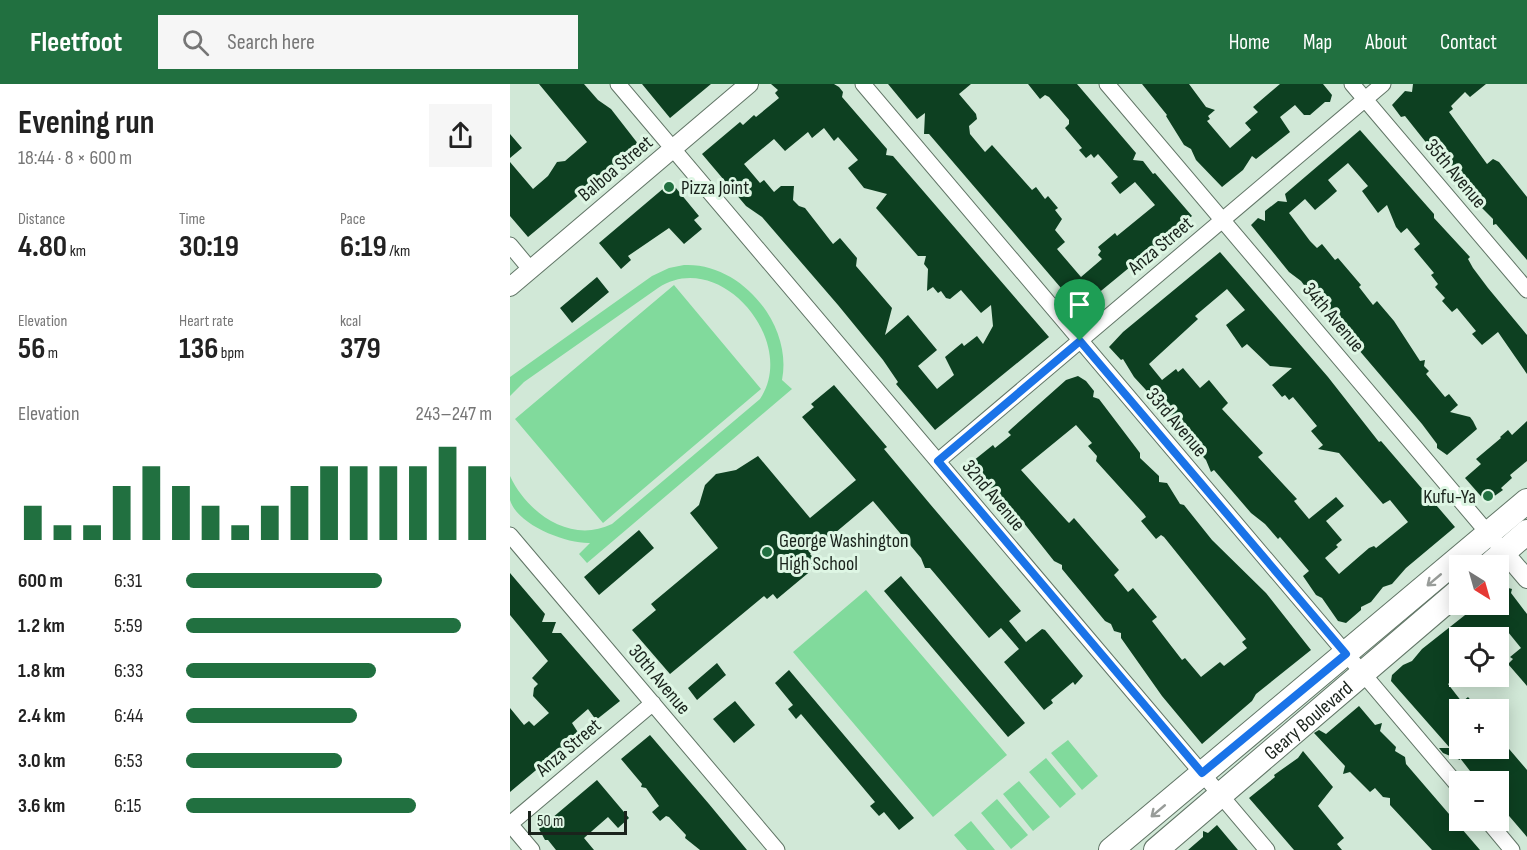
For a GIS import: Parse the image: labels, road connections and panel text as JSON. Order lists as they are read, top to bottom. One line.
{"streets":{"main road":["Geary Boulevard"],"street":["Balboa Street","35th Avenue","Anza Street","34th Avenue","33rd Avenue","32nd Avenue","30th Avenue"]},"crossings":[["Balboa Street","32nd Avenue"],["35th Avenue","Anza Street"],["Anza Street","34th Avenue"],["Anza Street","33rd Avenue"],["Anza Street","32nd Avenue"],["Anza Street","30th Avenue"],["34th Avenue","Geary Boulevard"],["33rd Avenue","Geary Boulevard"],["32nd Avenue","Geary Boulevard"]],"places":["Pizza Joint","Kufu-Ya","George Washington High School"],"scale_bar":"50 m","north":"bottom right","page":{"header":"Fleetfoot","search":"Search here","nav":["Home","Map","About","Contact"],"heading":["Evening run","18:44 · 8 × 600 m"],"stats":[["Distance","4.80 km"],["Time","30:19"],["Pace","6:19 /km"],["Elevation","56 m"],["Heart rate","136 bpm"],["kcal","379"]],"chart":["Elevation","243–247 m"],"map_buttons":["+","−"],"list":[{"name":"600 m","note":"6:31"},{"name":"1.2 km","note":"5:59"},{"name":"1.8 km","note":"6:33"},{"name":"2.4 km","note":"6:44"},{"name":"3.0 km","note":"6:53"},{"name":"3.6 km","note":"6:15"}],"scale":"50 m"}}
